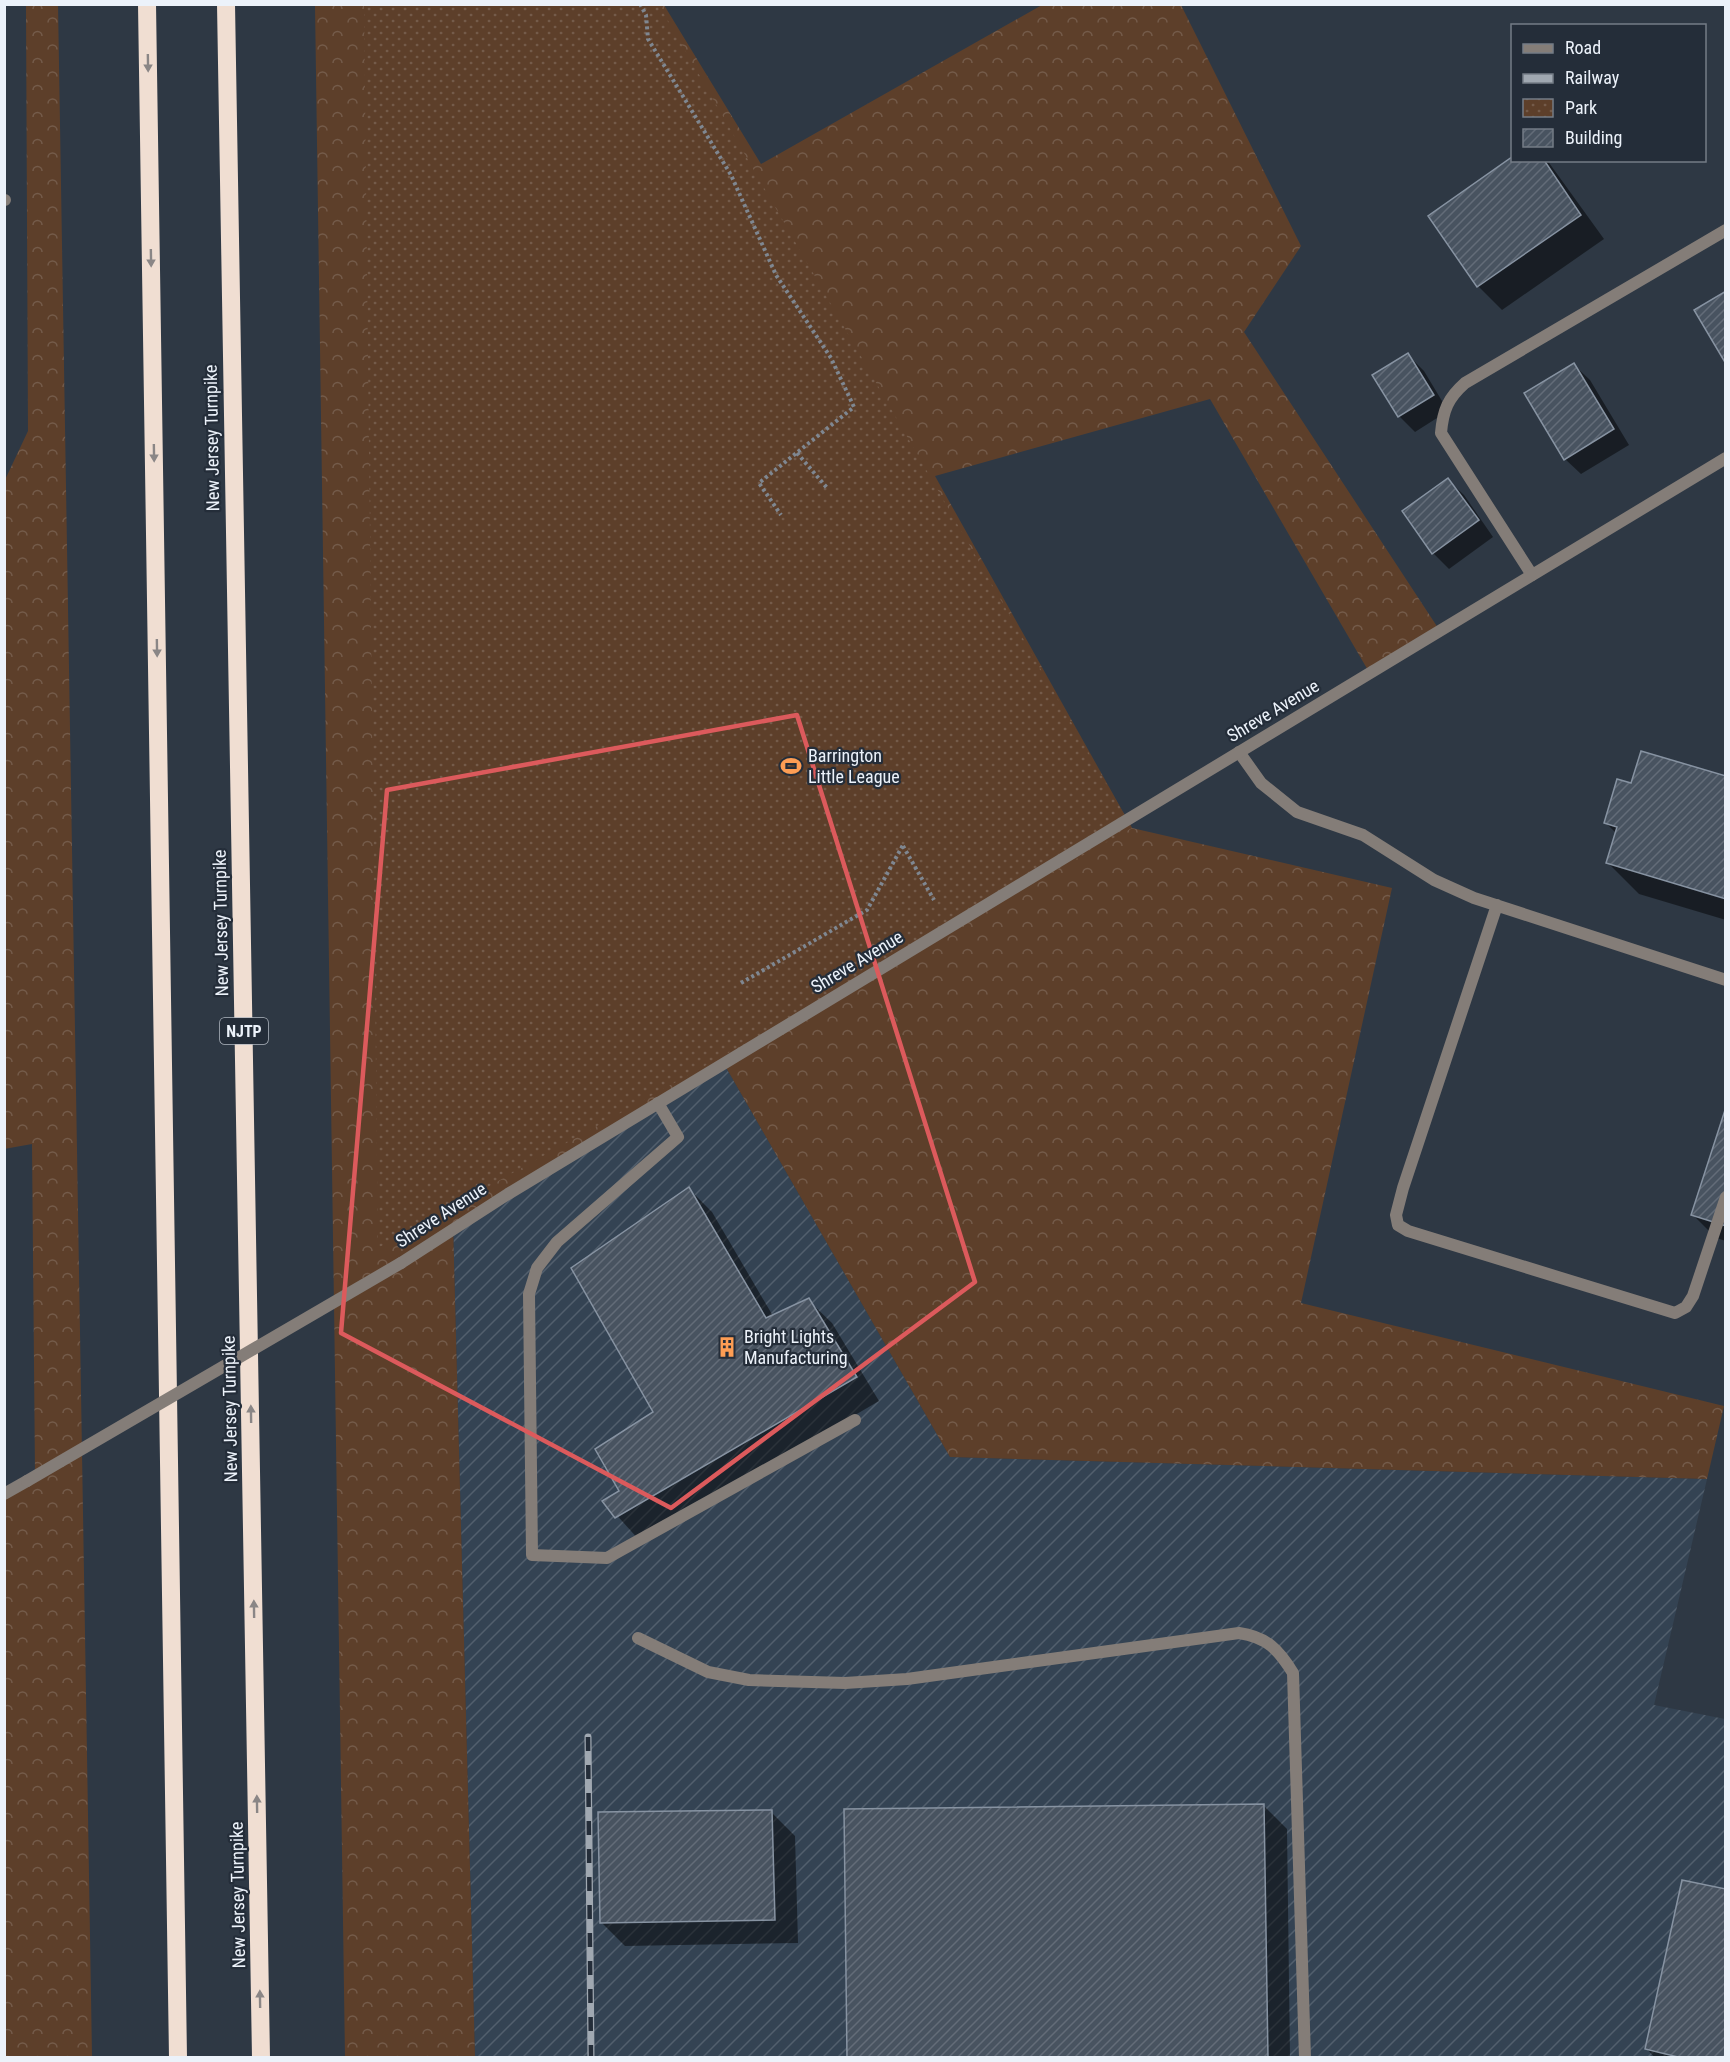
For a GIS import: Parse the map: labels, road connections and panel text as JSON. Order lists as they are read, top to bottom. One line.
{"streets":{"highway":["New Jersey Turnpike","NJTP"],"street":["Shreve Avenue"]},"places":{"sports":["Barrington Little League"],"building":["Bright Lights Manufacturing"]},"legend":["Road","Railway","Park","Building"]}
